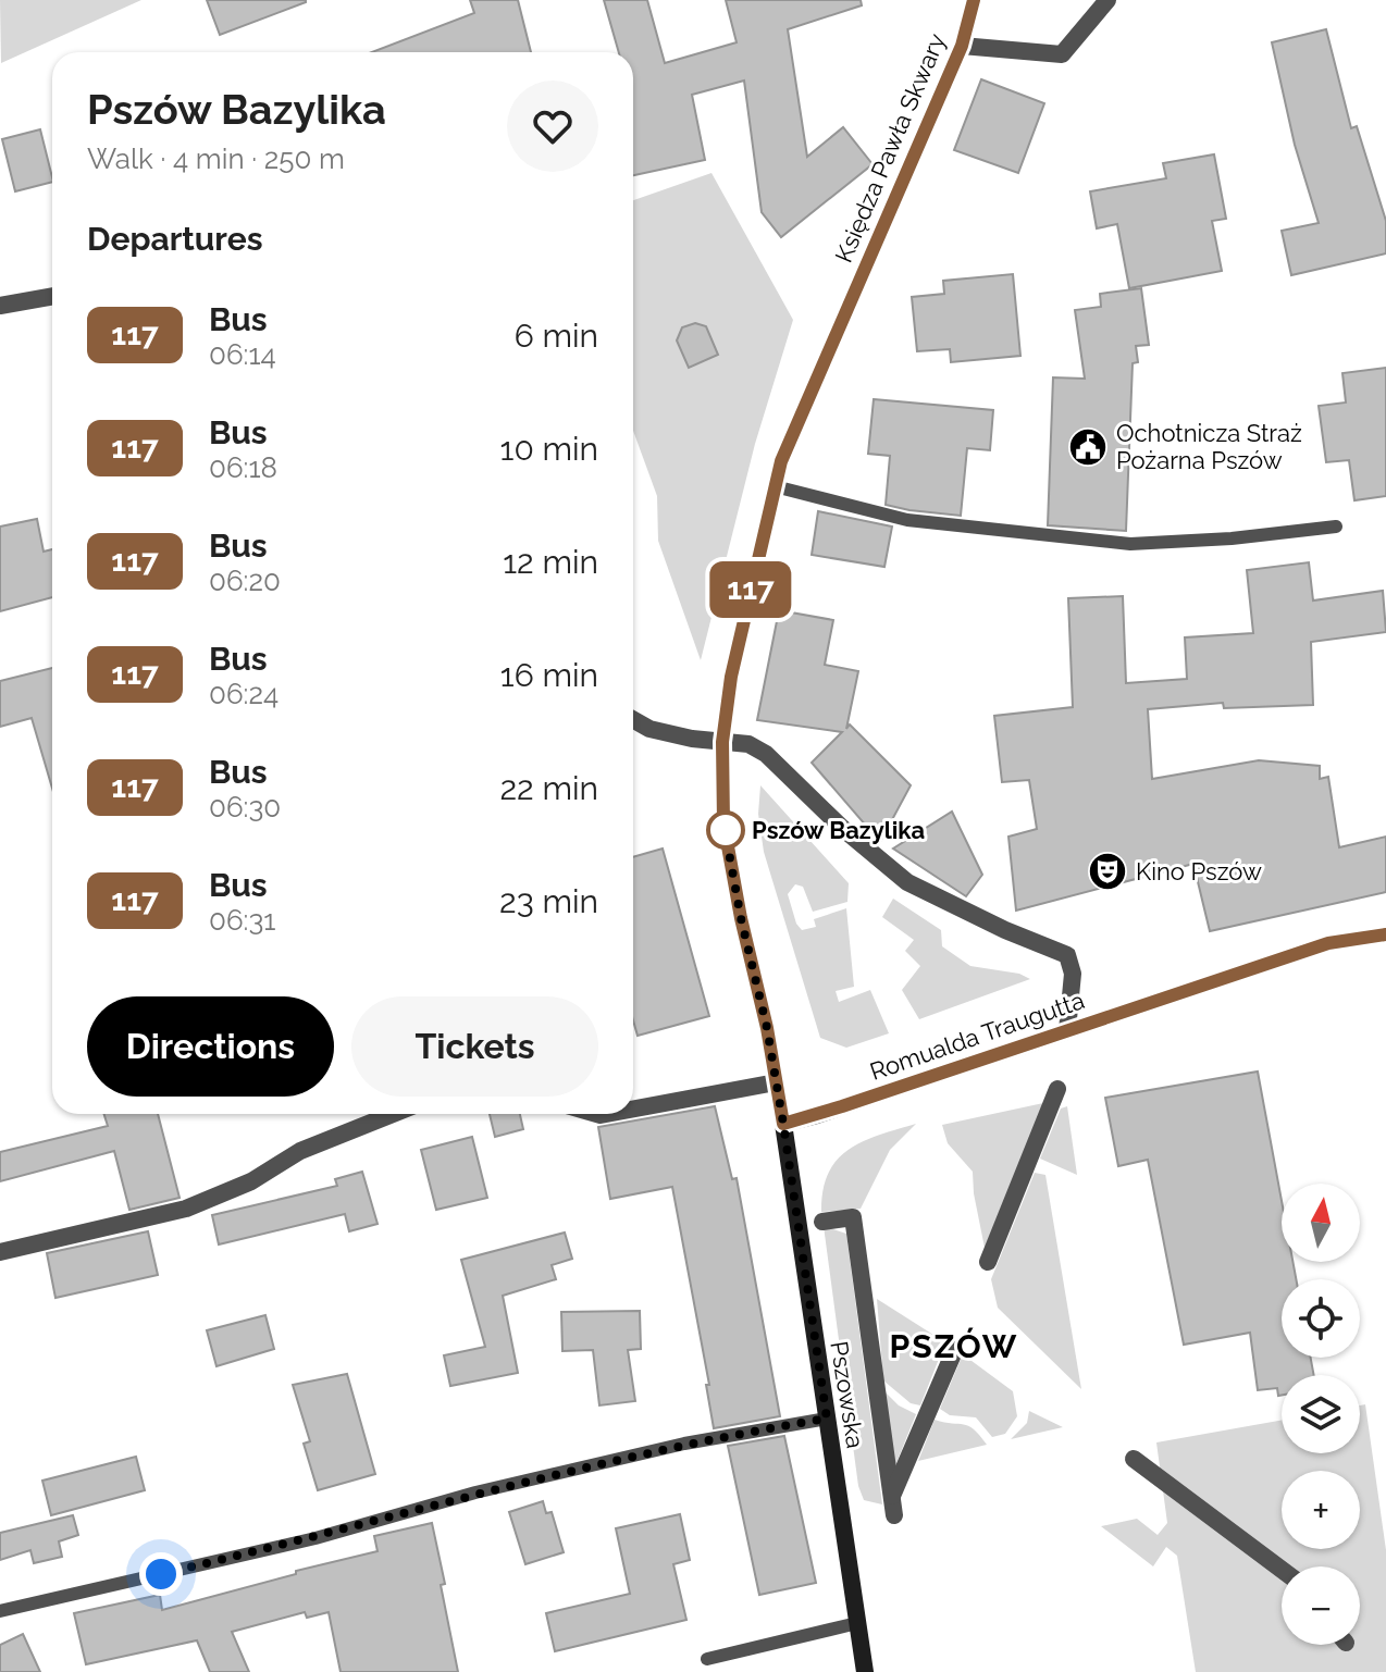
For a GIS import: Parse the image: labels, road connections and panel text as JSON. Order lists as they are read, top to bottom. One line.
{"streets":{"main road":["Księdza Pawła Skwary","Romualda Traugutta","Pszowska"]},"crossings":[["Księdza Pawła Skwary","Romualda Traugutta"],["Księdza Pawła Skwary","Pszowska"],["Romualda Traugutta","Pszowska"]],"districts":["PSZÓW"],"places":{"public building":["Ochotnicza Straż Pożarna Pszów"],"other":["Pszów Bazylika"],"theatre":["Kino Pszów"]},"lines":["bus line 117"],"north":"top","page":{"on_map":"117","heading":[["Pszów Bazylika","Walk · 4 min · 250 m"],"Departures"],"list":[{"mark":"117","name":"Bus","note":"06:14","value":"6 min"},{"mark":"117","name":"Bus","note":"06:18","value":"10 min"},{"mark":"117","name":"Bus","note":"06:20","value":"12 min"},{"mark":"117","name":"Bus","note":"06:24","value":"16 min"},{"mark":"117","name":"Bus","note":"06:30","value":"22 min"},{"mark":"117","name":"Bus","note":"06:31","value":"23 min"}],"buttons":["Directions","Tickets"],"map_buttons":["+","−"]}}
